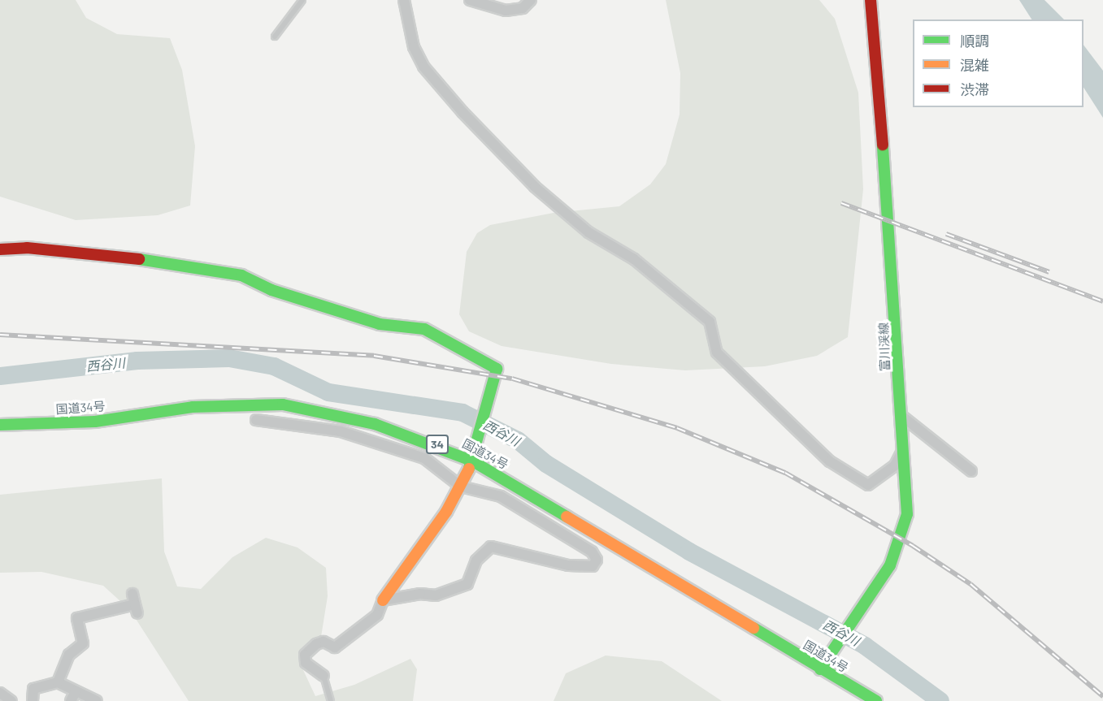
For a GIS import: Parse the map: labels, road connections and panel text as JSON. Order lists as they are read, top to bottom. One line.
{"streets":{"main road":["富川渓線","国道34号","34"]},"crossings":[["富川渓線","国道34号"]],"water":["西谷川"],"legend":["順調","混雑","渋滞"]}
